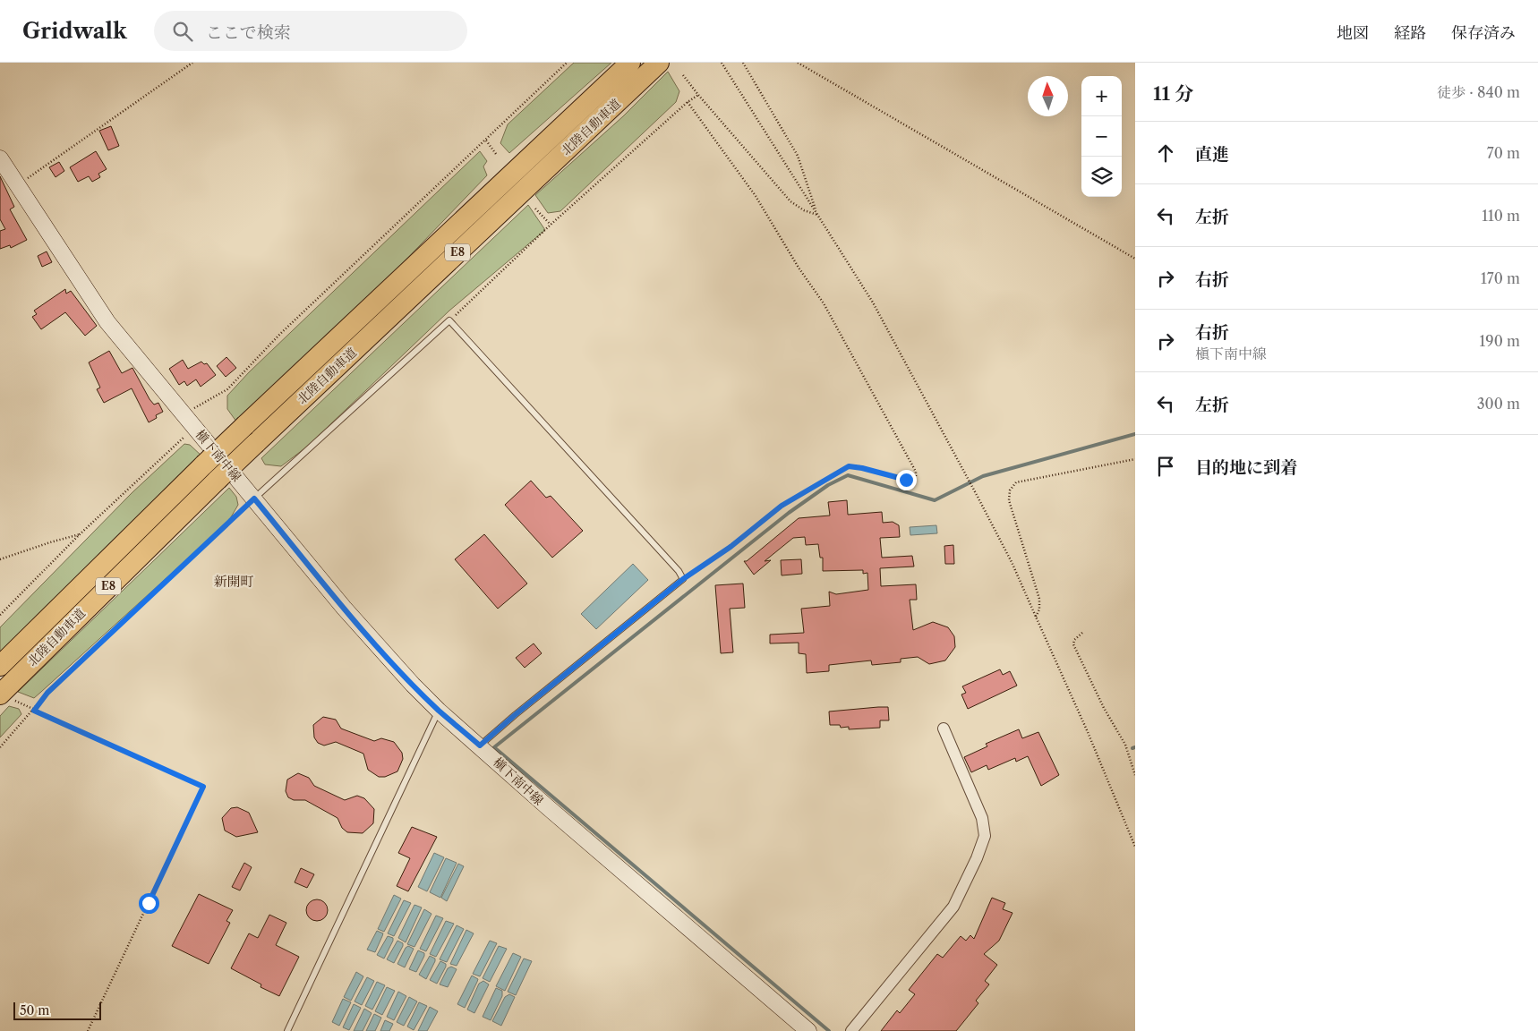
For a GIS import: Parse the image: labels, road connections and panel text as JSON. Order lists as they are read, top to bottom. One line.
{"streets":{"highway":["北陸自動車道","E8"],"main road":["槇下南中線"]},"districts":["新開町"],"scale_bar":"50 m","north":"top","page":{"header":"Gridwalk","search":"ここで検索","nav":["地図","経路","保存済み"],"heading":["11 分","徒歩 · 840 m"],"map_buttons":["+","−"],"list":[["直進","70 m"],["左折","110 m"],["右折","170 m"],["右折","槇下南中線","190 m"],["左折","300 m"],"目的地に到着"],"scale":"50 m"}}
